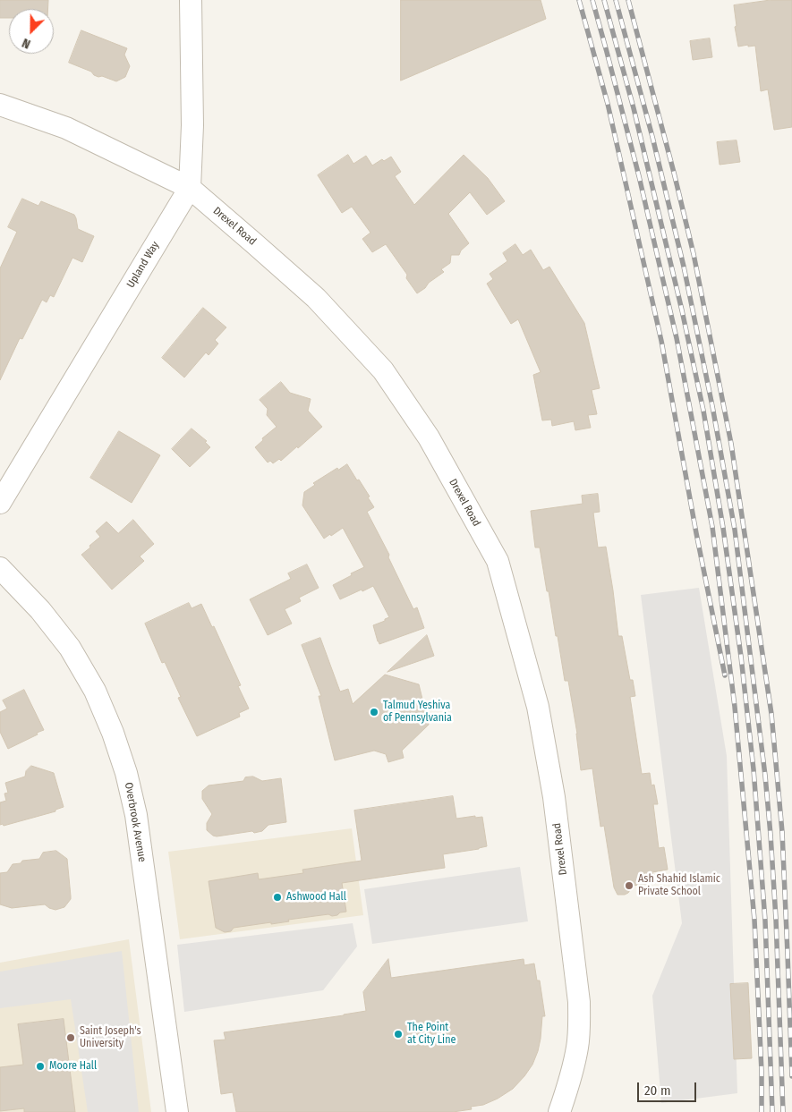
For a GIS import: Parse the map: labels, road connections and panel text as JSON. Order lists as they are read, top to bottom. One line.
{"streets":{"street":["Drexel Road","Upland Way","Overbrook Avenue"]},"crossings":[["Drexel Road","Upland Way"]],"places":["Talmud Yeshiva of Pennsylvania","Ash Shahid Islamic Private School","Ashwood Hall","The Point at City Line","Saint Joseph's University","Moore Hall"],"scale_bar":"20 m","north":"bottom left"}
